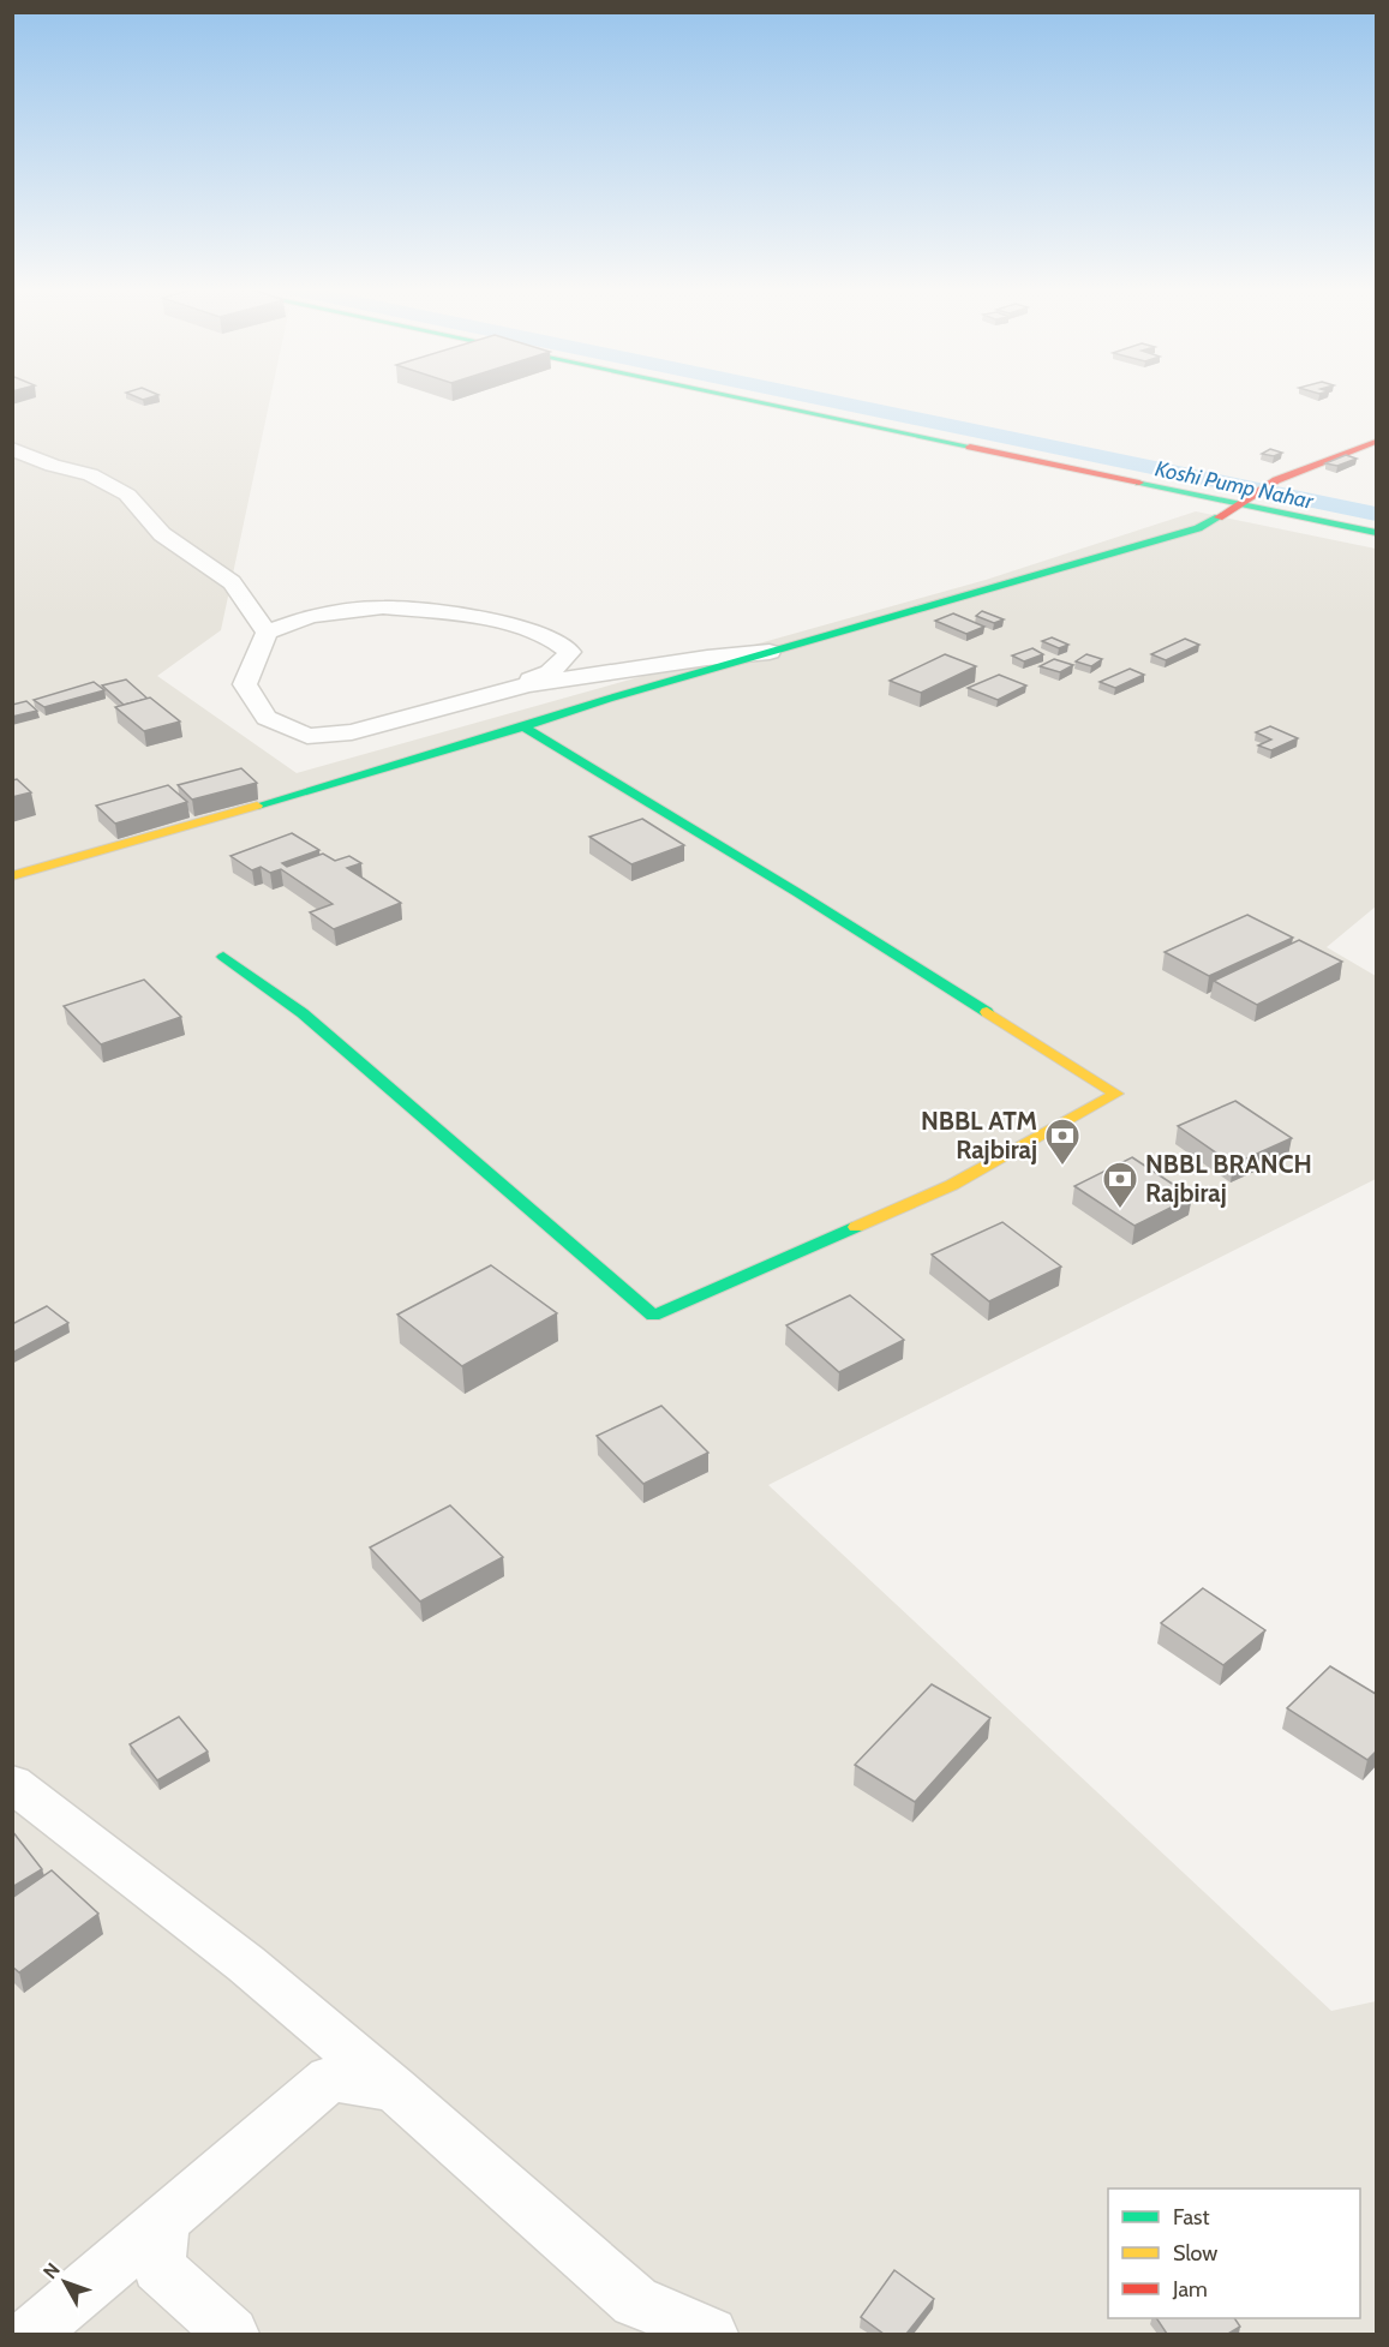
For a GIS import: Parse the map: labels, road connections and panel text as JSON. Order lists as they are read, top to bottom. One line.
{"water":["Koshi Pump Nahar"],"places":{"bank":["NBBL ATM Rajbiraj","NBBL BRANCH Rajbiraj"]},"legend":["Fast","Slow","Jam"],"north":"top left"}
